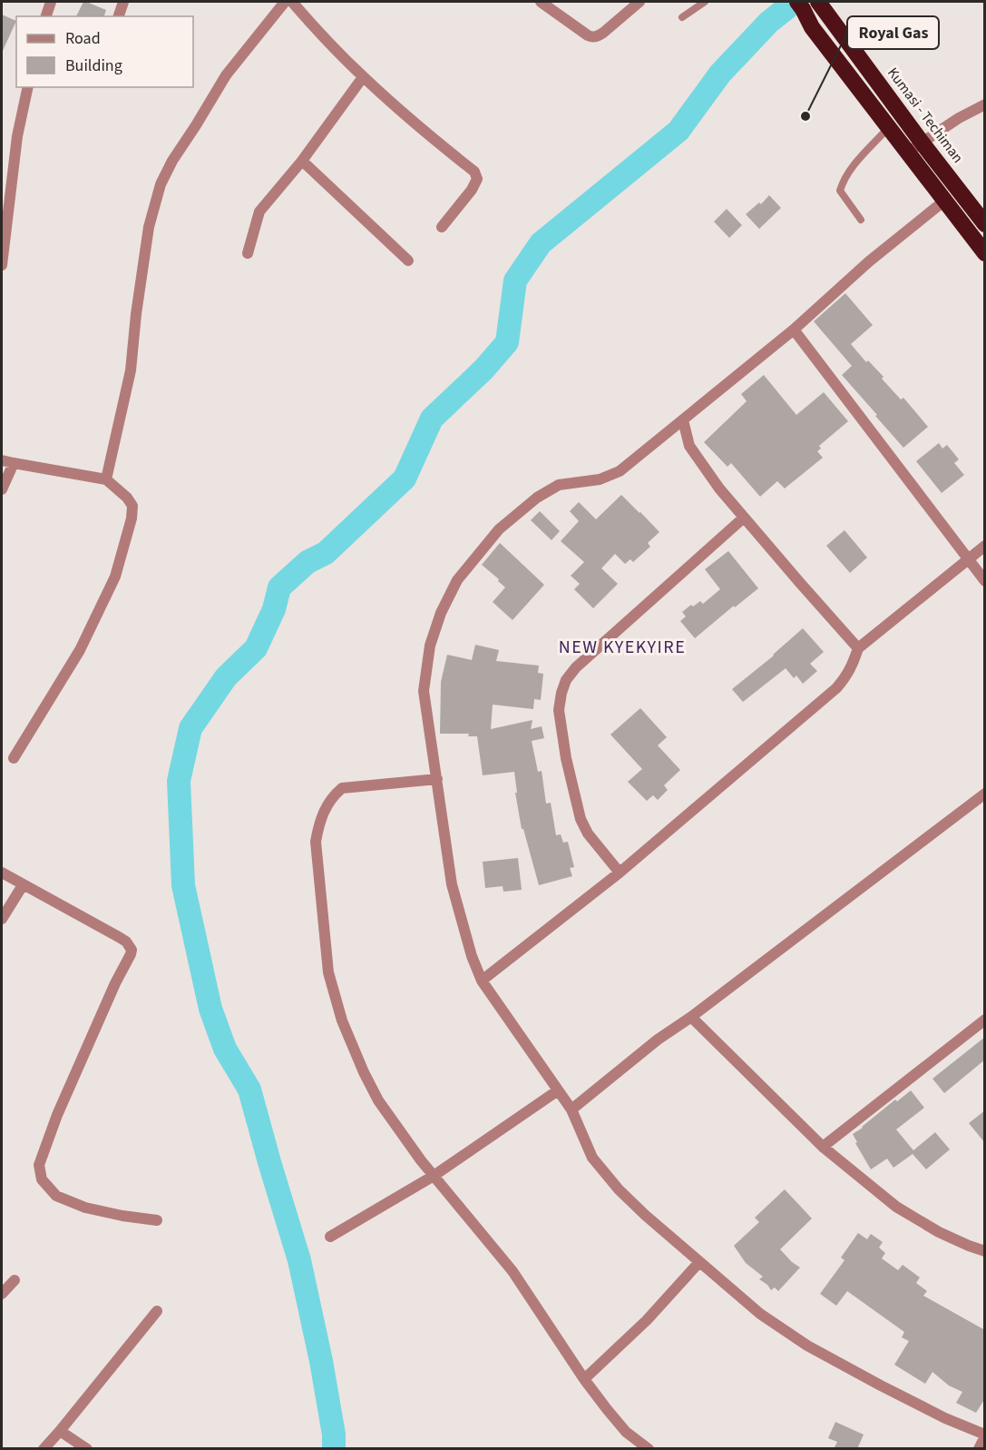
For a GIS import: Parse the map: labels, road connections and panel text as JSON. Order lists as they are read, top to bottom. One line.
{"streets":{"highway":["Kumasi - Techiman"]},"districts":["NEW KYEKYIRE"],"places":["Royal Gas"],"legend":["Road","Building"]}
